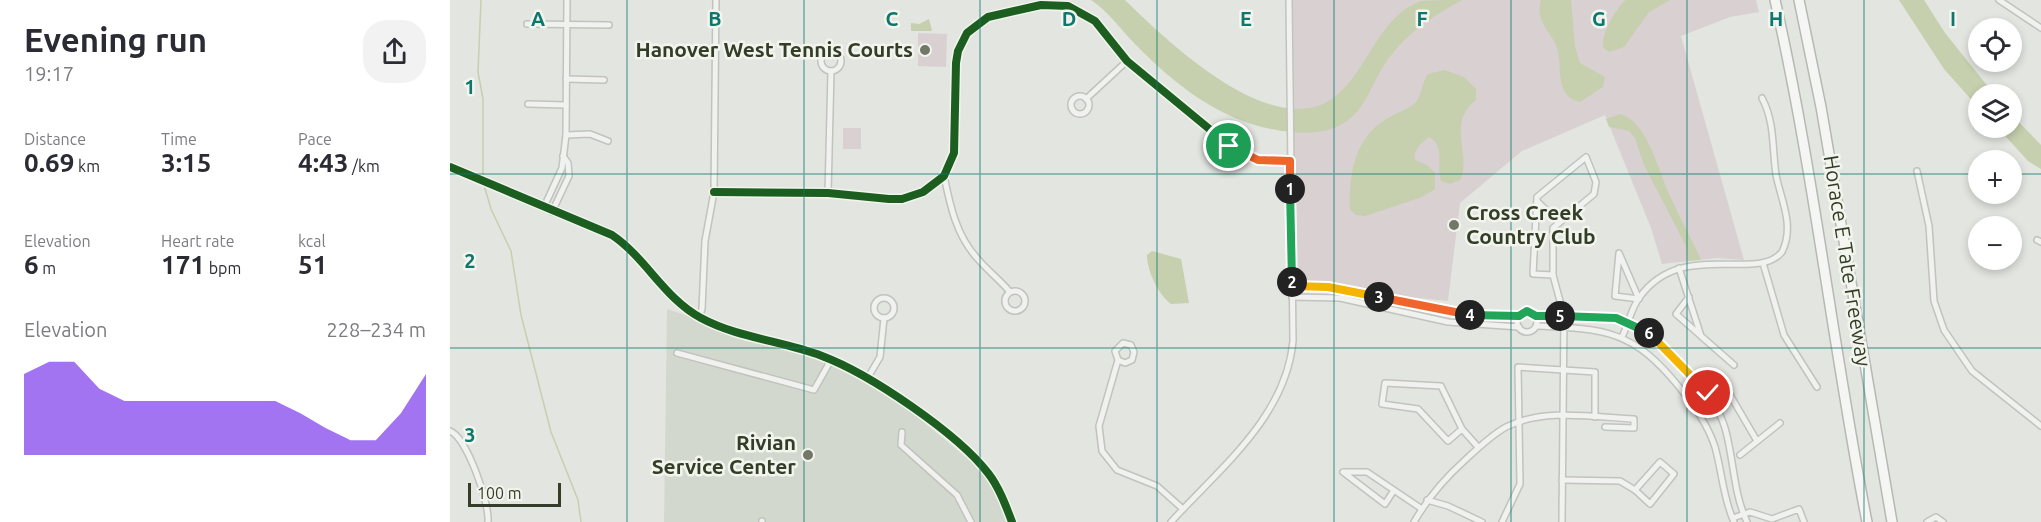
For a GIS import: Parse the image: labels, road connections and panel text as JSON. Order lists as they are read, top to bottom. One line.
{"streets":{"highway":["Horace E Tate Freeway"]},"places":["Hanover West Tennis Courts","Cross Creek Country Club","Rivian Service Center"],"scale_bar":"100 m","page":{"heading":["Evening run","19:17"],"map_buttons":["+","−"],"stats":[["Distance","0.69 km"],["Time","3:15"],["Pace","4:43 /km"],["Elevation","6 m"],["Heart rate","171 bpm"],["kcal","51"]],"pins":["1","2","3","4","5","6"],"chart":["Elevation","228–234 m"],"scale":"100 m"},"grid":{"columns":["A","B","C","D","E","F","G","H","I"],"rows":["1","2","3"]}}
